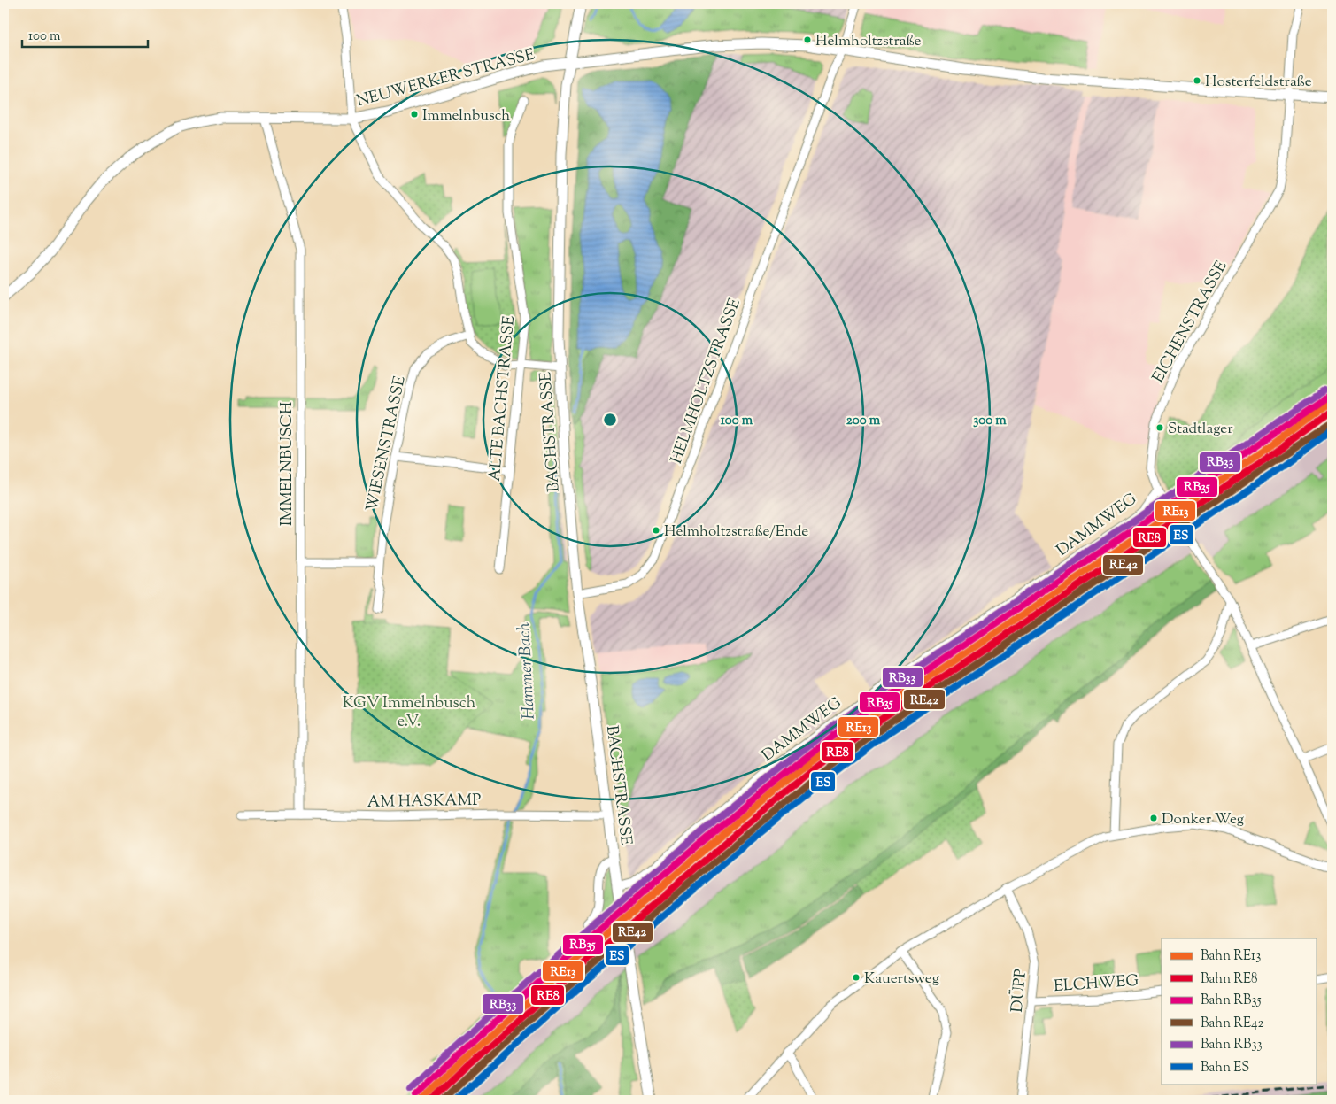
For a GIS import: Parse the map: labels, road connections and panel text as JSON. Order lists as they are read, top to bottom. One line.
{"streets":{"street":["NEUWERKER STRASSE","EICHENSTRASSE","HELMHOLTZSTRASSE","ALTE BACHSTRASSE","BACHSTRASSE","WIESENSTRASSE","IMMELNBUSCH","DAMMWEG","AM HASKAMP","ELCHWEG","DÜPP"]},"crossings":[["NEUWERKER STRASSE","BACHSTRASSE"],["NEUWERKER STRASSE","IMMELNBUSCH"],["EICHENSTRASSE","DAMMWEG"],["HELMHOLTZSTRASSE","BACHSTRASSE"],["BACHSTRASSE","DAMMWEG"],["BACHSTRASSE","AM HASKAMP"],["IMMELNBUSCH","AM HASKAMP"],["ELCHWEG","DÜPP"]],"water":["Hammer Bach"],"parks":["KGV Immelnbusch e.V."],"places":["Helmholtzstraße","Hosterfeldstraße","Immelnbusch","Stadtlager","Helmholtzstraße/Ende","Donker Weg","Kauertsweg"],"lines":["rail line RB33","rail line RB35","rail line RE13","rail line RE8","rail line RE42","rail line ES"],"legend":["Bahn RE13","Bahn RE8","Bahn RB35","Bahn RE42","Bahn RB33","Bahn ES"],"scale_bar":"100 m","rings":["100 m","200 m","300 m"]}
